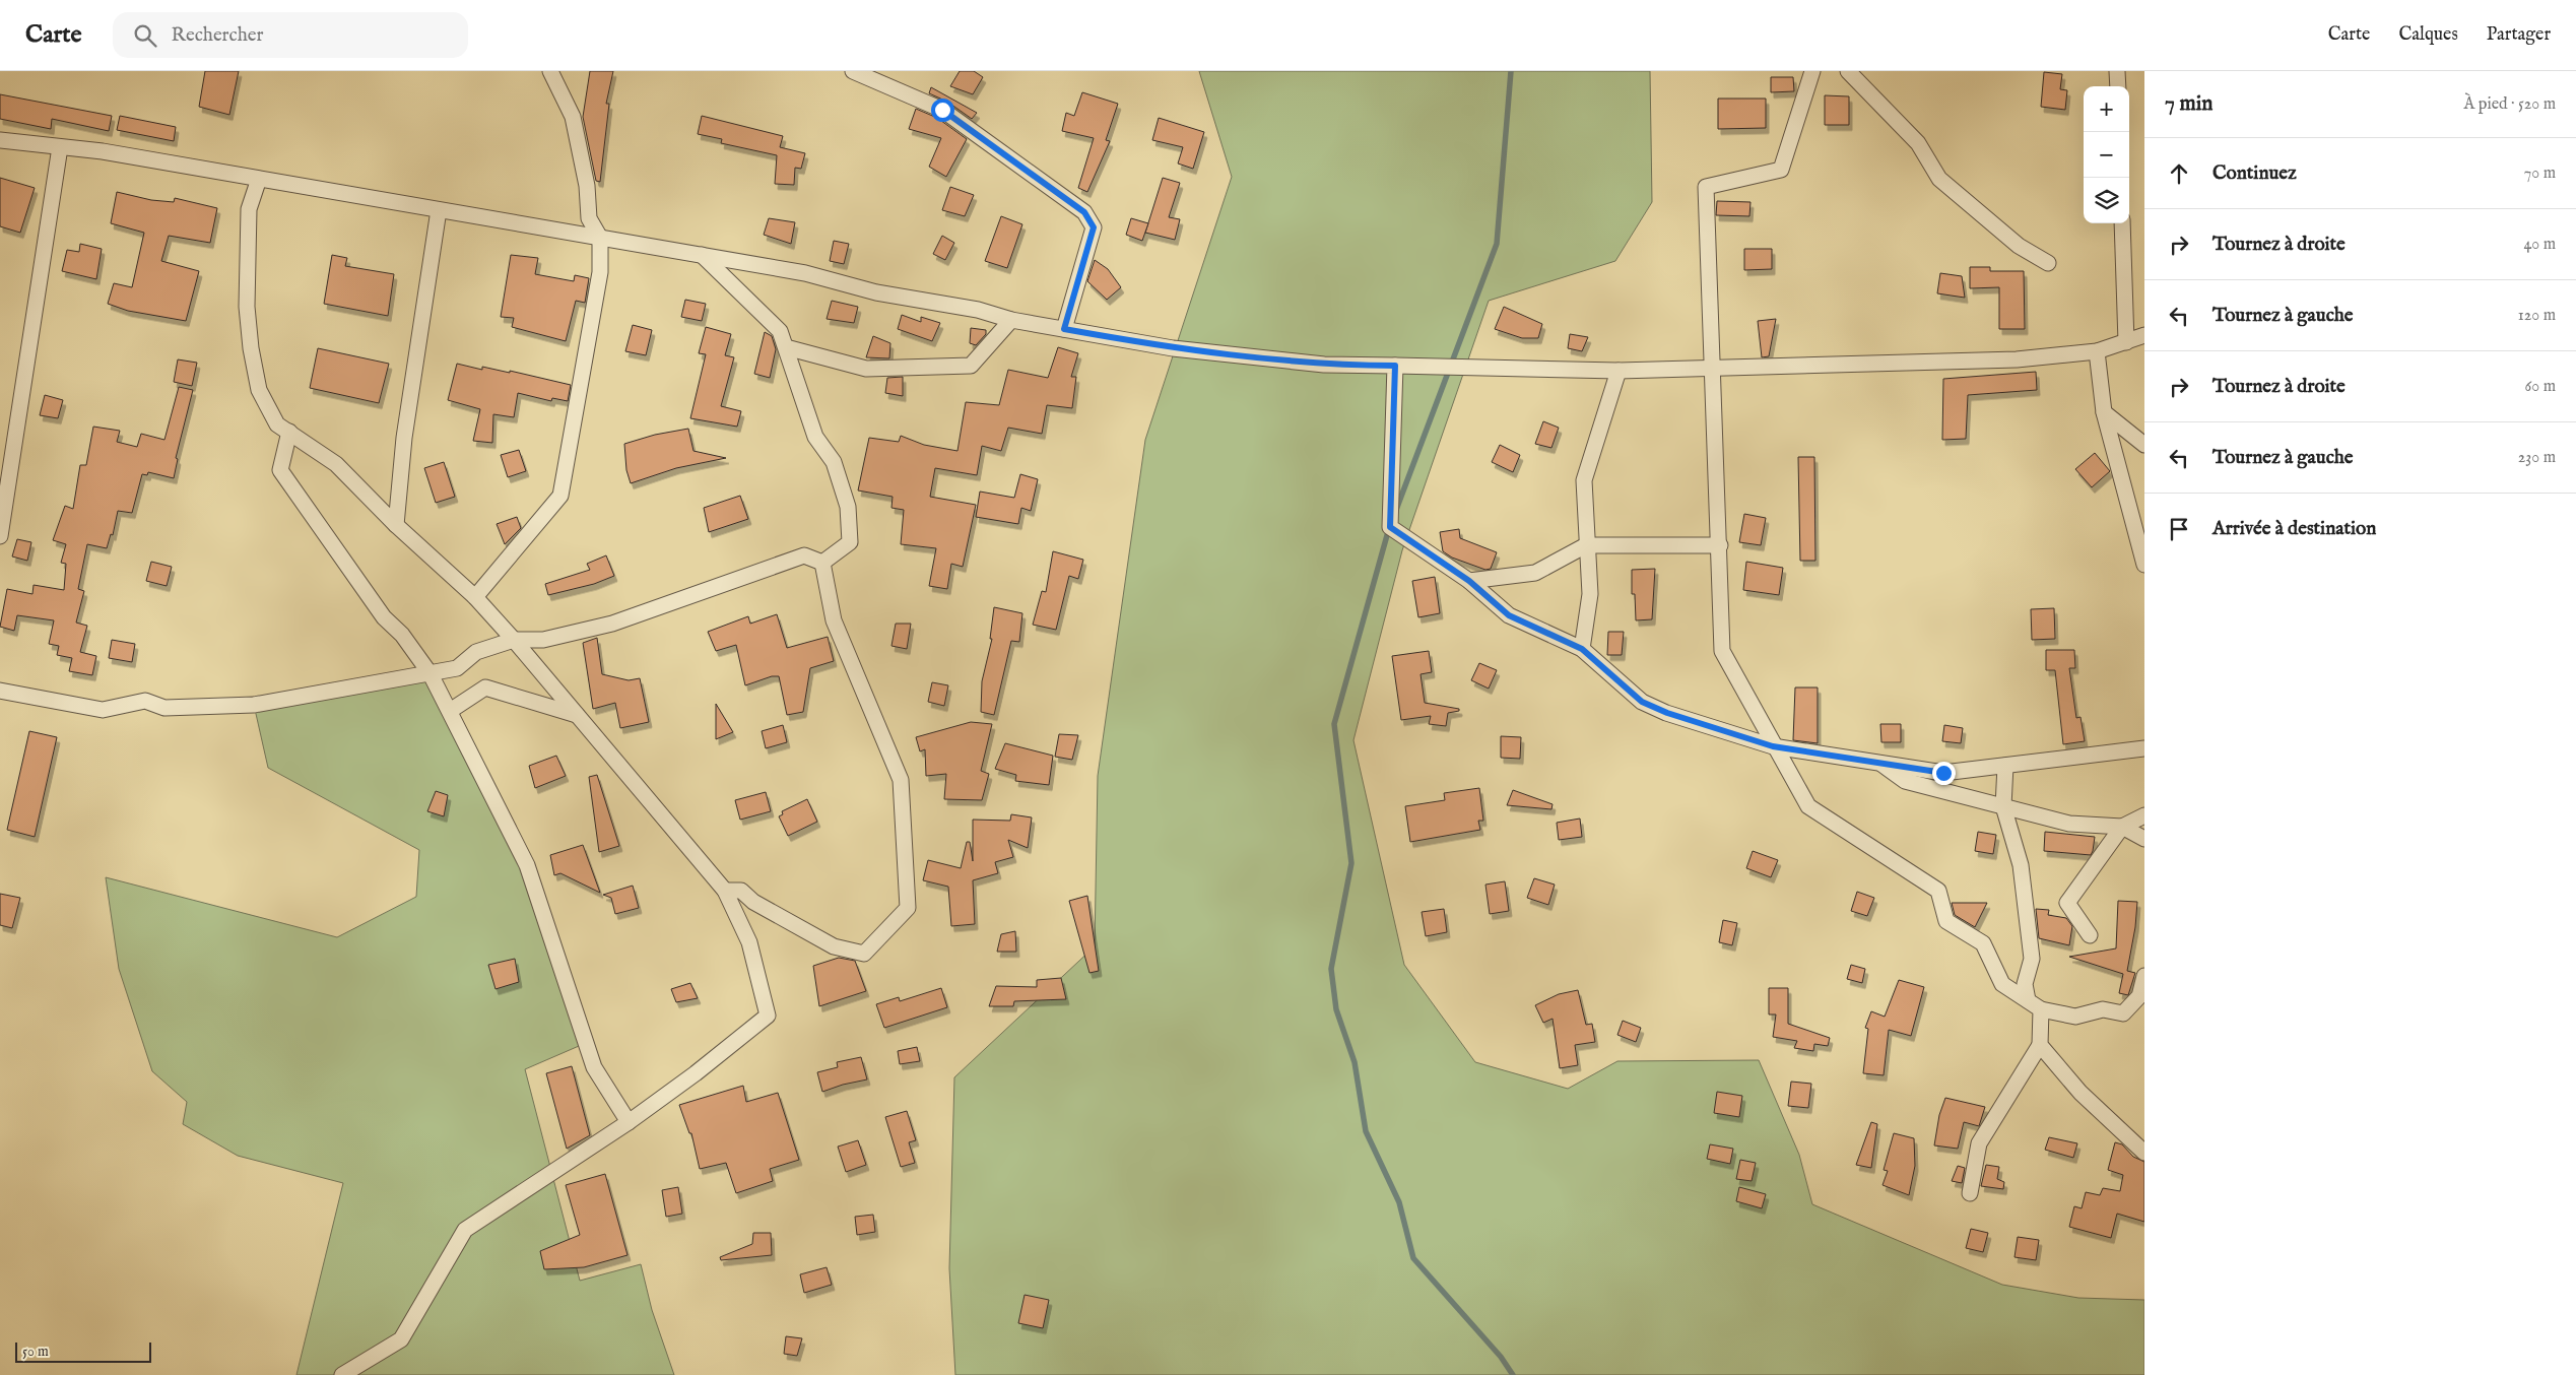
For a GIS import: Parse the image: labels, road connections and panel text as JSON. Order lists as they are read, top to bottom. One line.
{"scale_bar":"50 m","page":{"header":"Carte","search":"Rechercher","nav":["Carte","Calques","Partager"],"heading":["7 min","À pied · 520 m"],"map_buttons":["+","−"],"list":[["Continuez","70 m"],["Tournez à droite","40 m"],["Tournez à gauche","120 m"],["Tournez à droite","60 m"],["Tournez à gauche","230 m"],"Arrivée à destination"],"scale":"50 m"}}
